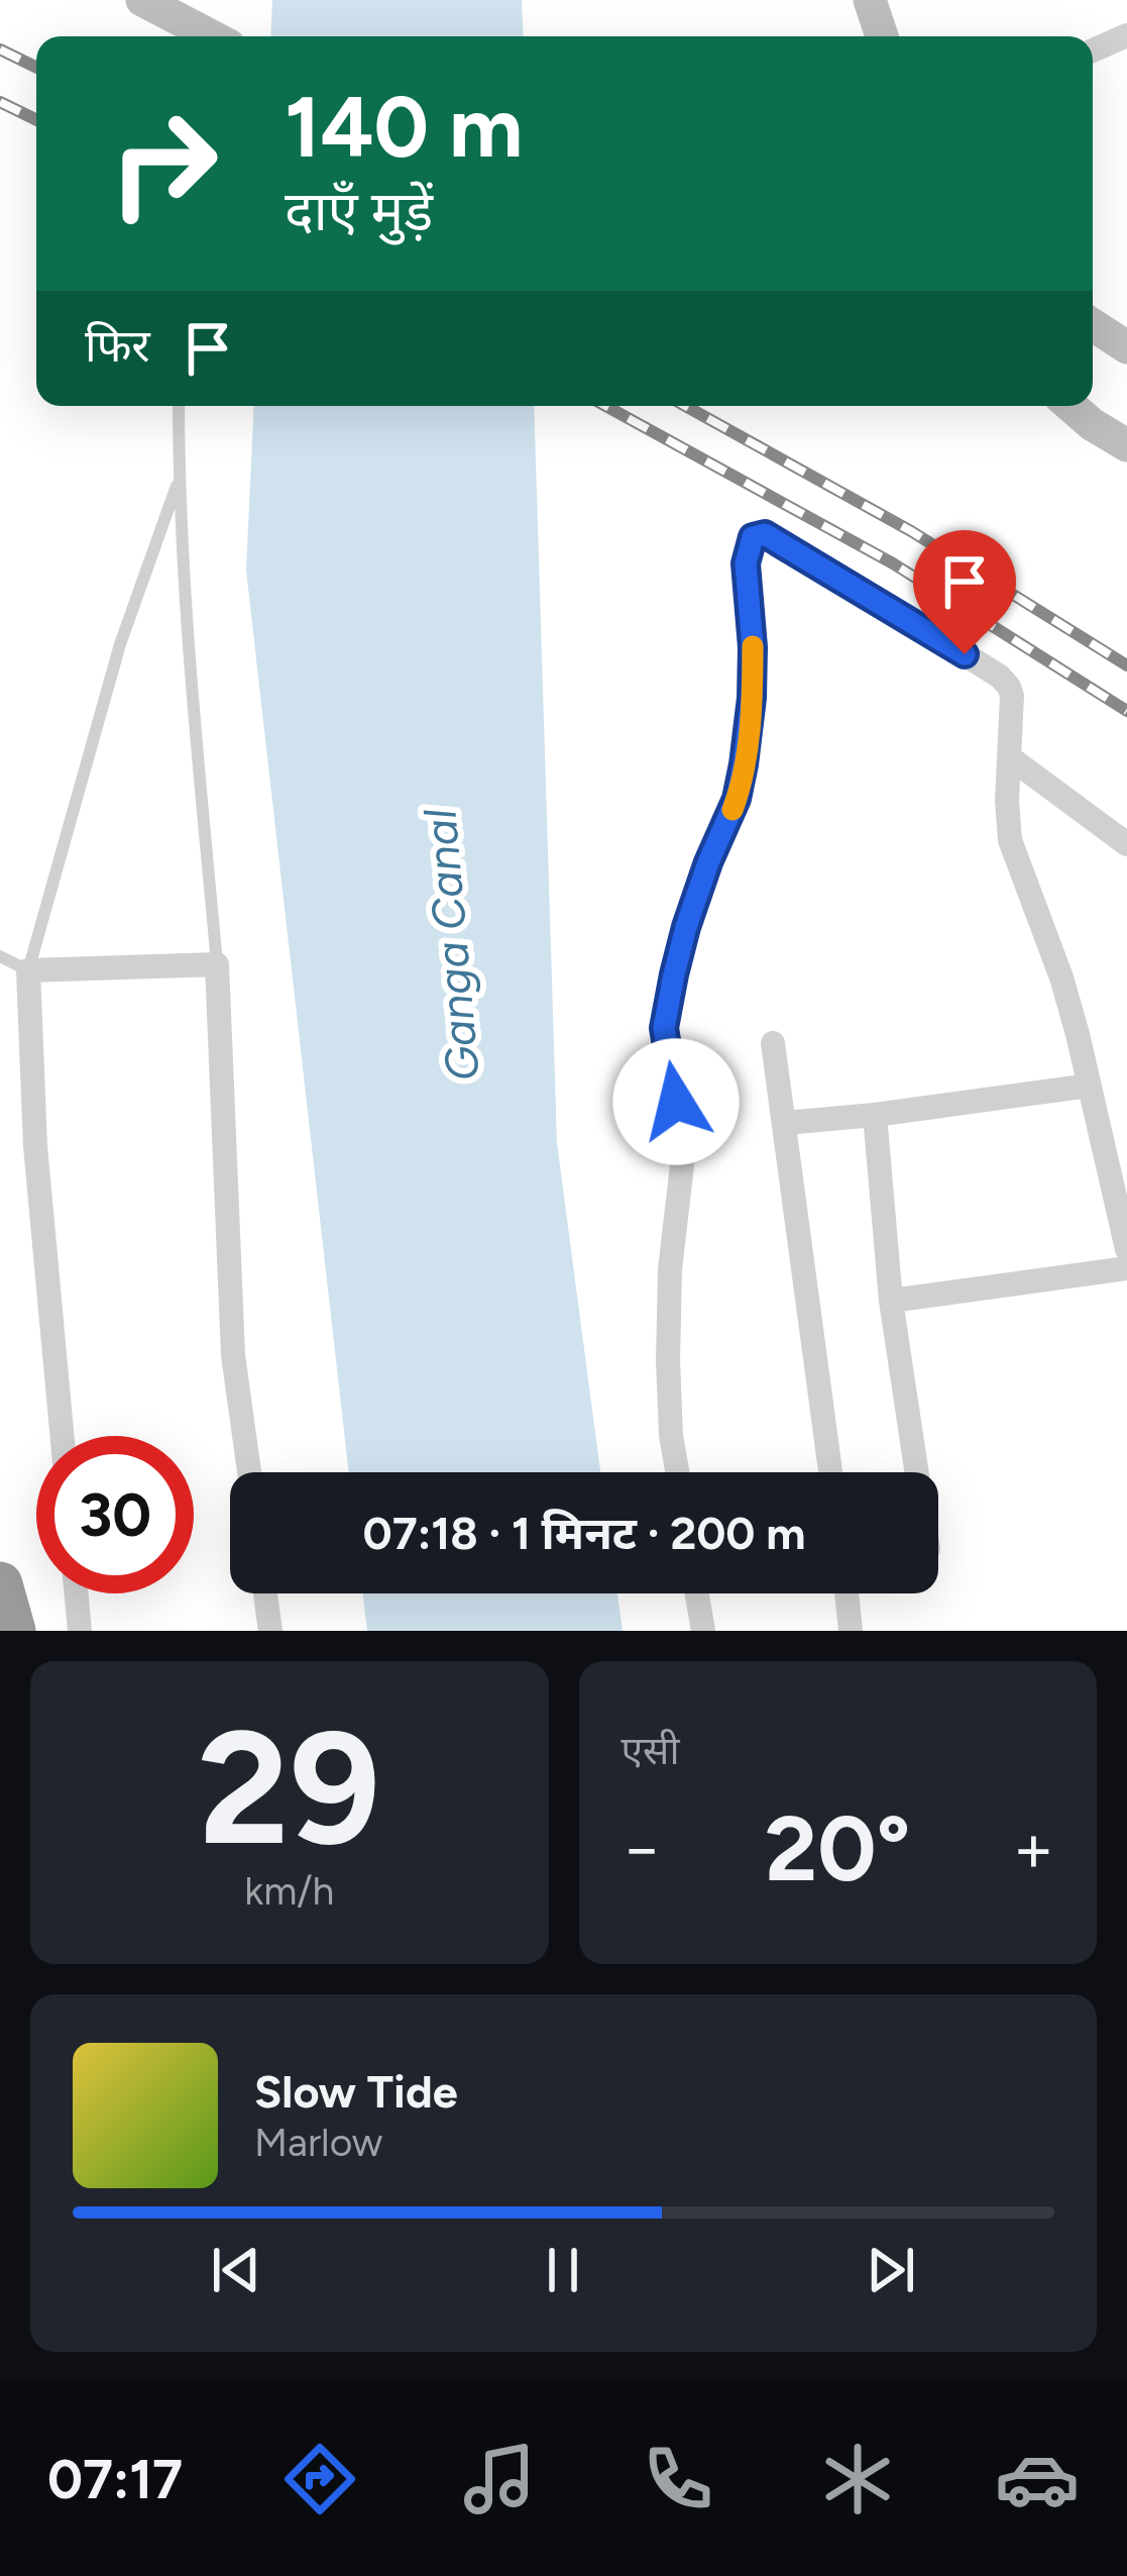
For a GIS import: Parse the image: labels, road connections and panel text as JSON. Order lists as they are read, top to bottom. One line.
{"water":["Ganga Canal"],"page":{"turn":["140 m","दाएँ मुड़ें"],"then":"फिर","limit":"30","trip":"07:18 · 1 मिनट · 200 m","tile":[["29","km/h"],"एसी"],"heat":["−","20°","+"],"song":["Slow Tide","Marlow"],"tabs":"07:17"}}
